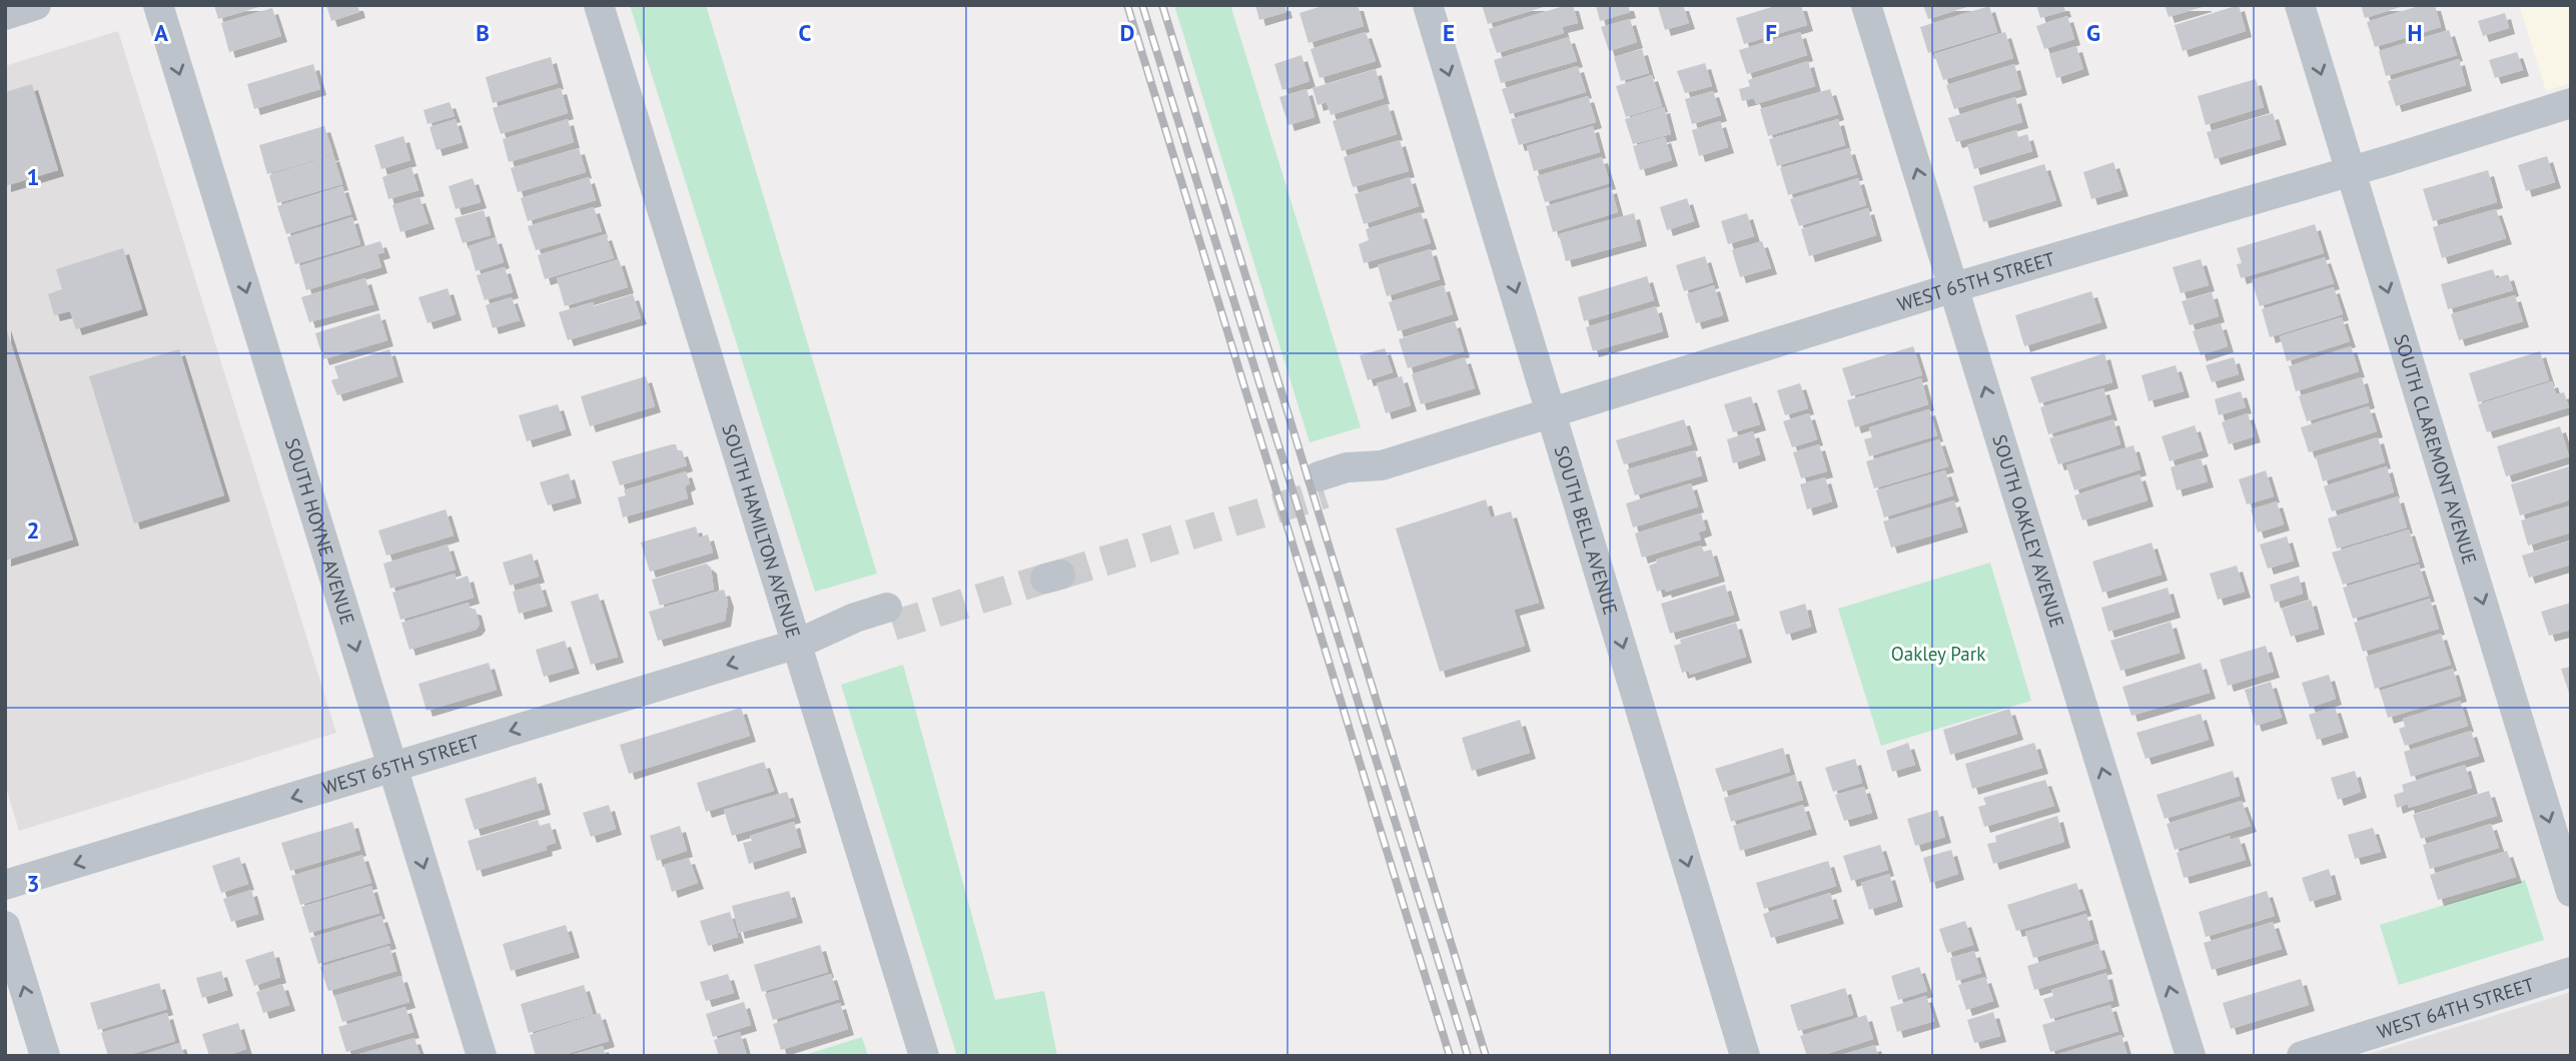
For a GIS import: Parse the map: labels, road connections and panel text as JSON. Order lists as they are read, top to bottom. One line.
{"streets":{"street":["WEST 65TH STREET","SOUTH CLAREMONT AVENUE","SOUTH HOYNE AVENUE","SOUTH HAMILTON AVENUE","SOUTH BELL AVENUE","SOUTH OAKLEY AVENUE","WEST 64TH STREET"]},"crossings":[["WEST 65TH STREET","SOUTH CLAREMONT AVENUE"],["WEST 65TH STREET","SOUTH HOYNE AVENUE"],["WEST 65TH STREET","SOUTH HAMILTON AVENUE"],["WEST 65TH STREET","SOUTH BELL AVENUE"],["WEST 65TH STREET","SOUTH OAKLEY AVENUE"]],"one_way":["WEST 65TH STREET","SOUTH CLAREMONT AVENUE","SOUTH HOYNE AVENUE","SOUTH BELL AVENUE","SOUTH OAKLEY AVENUE"],"parks":["Oakley Park"],"grid":{"columns":["A","B","C","D","E","F","G","H"],"rows":["1","2","3"]}}
